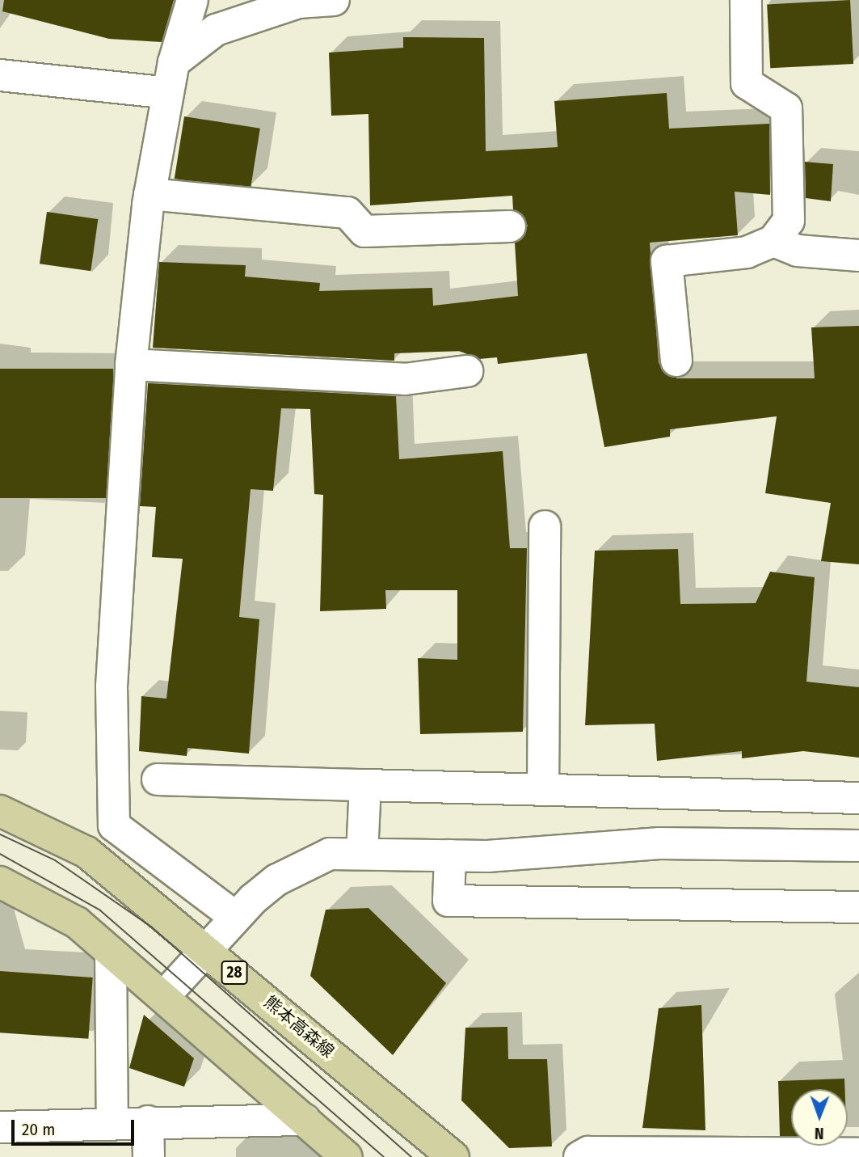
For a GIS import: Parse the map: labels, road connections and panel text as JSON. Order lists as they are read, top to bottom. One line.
{"streets":{"main road":["28","熊本高森線"]},"scale_bar":"20 m","north":"bottom"}
